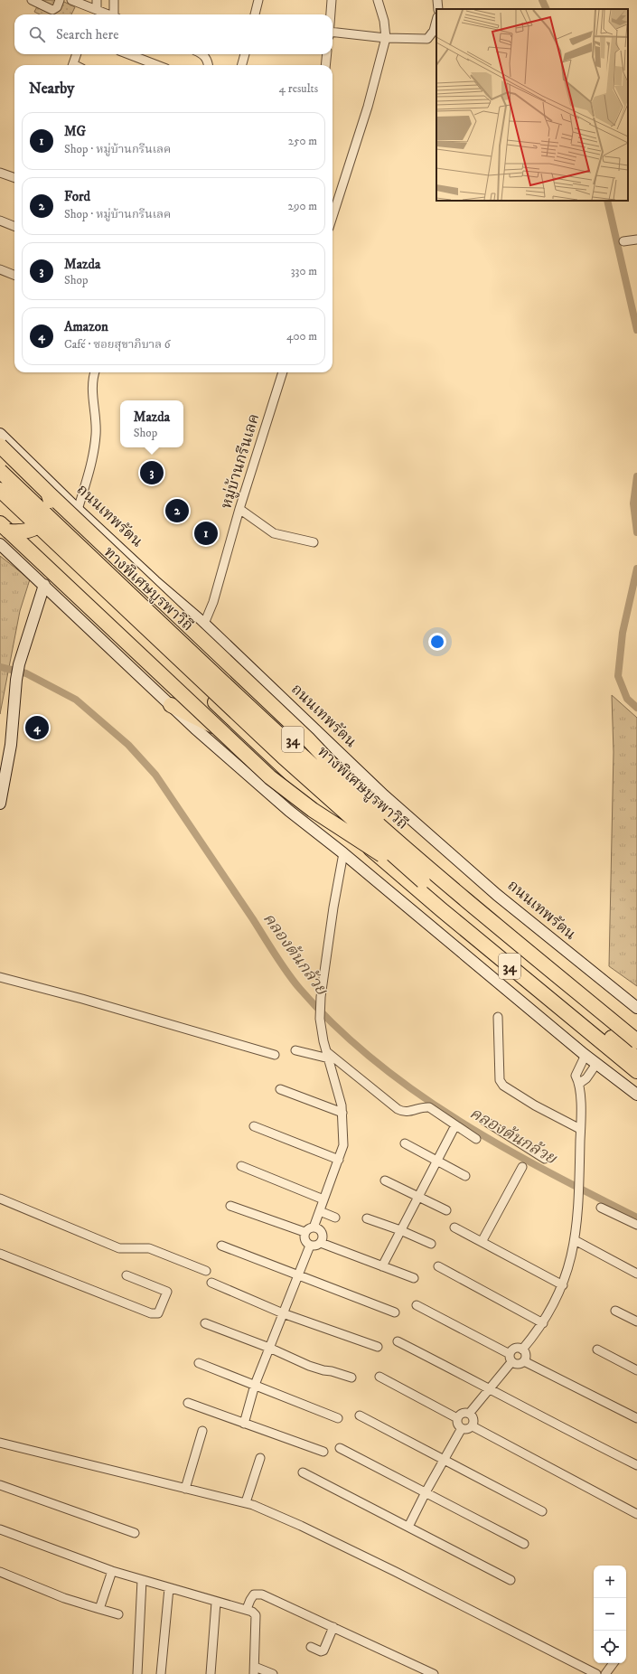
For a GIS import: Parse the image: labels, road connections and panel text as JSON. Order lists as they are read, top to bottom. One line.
{"streets":{"highway":["ทางพิเศษบูรพาวิถี","34"],"main road":["ถนนเทพรัตน"],"street":["หมู่บ้านกรีนเลค"]},"crossings":[["หมู่บ้านกรีนเลค","ถนนเทพรัตน"]],"water":["คลองต้นกล้วย"],"page":{"search":"Search here","heading":["Nearby","4 results"],"list":[{"mark":"1","name":"MG","note":"Shop · หมู่บ้านกรีนเลค","value":"250 m"},{"mark":"2","name":"Ford","note":"Shop · หมู่บ้านกรีนเลค","value":"290 m"},{"mark":"3","name":"Mazda","note":"Shop","value":"330 m"},{"mark":"4","name":"Amazon","note":"Café · ซอยสุขาภิบาล 6","value":"400 m"}],"popup":["Mazda","Shop"],"pins":["3","2","1","4"],"map_buttons":["+","−"]}}
